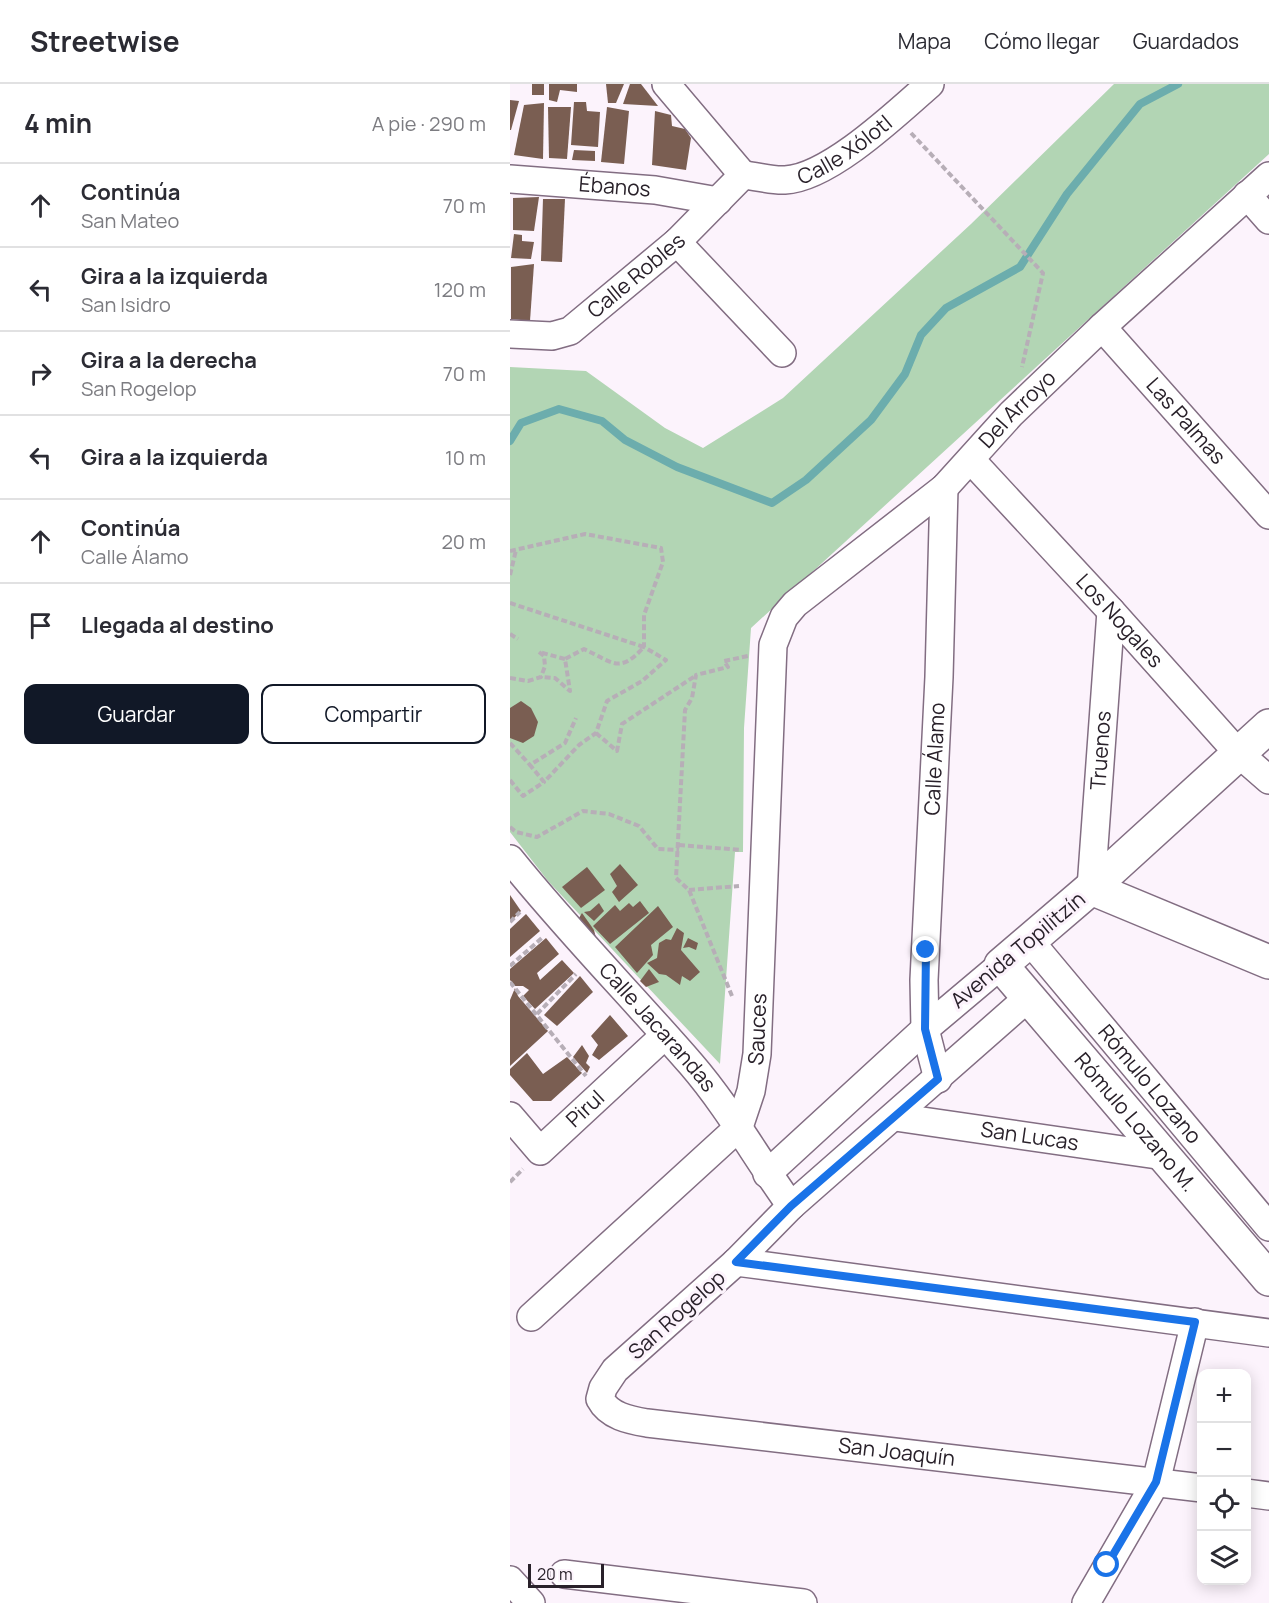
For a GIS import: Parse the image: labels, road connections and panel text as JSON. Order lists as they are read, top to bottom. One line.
{"streets":{"street":["Calle Xólotl","Ébanos","Calle Robles","Del Arroyo","Las Palmas","Los Nogales","Truenos","Calle Álamo","Avenida Topilitzín","Calle Jacarandas","Sauces","Rómulo Lozano","Pirul","Rómulo Lozano M.","San Lucas","San Rogelop","San Joaquín"]},"crossings":[["Calle Xólotl","Calle Robles"],["Ébanos","Calle Robles"],["Del Arroyo","Las Palmas"],["Del Arroyo","Los Nogales"],["Del Arroyo","Calle Álamo"],["Del Arroyo","Sauces"],["Los Nogales","Truenos"],["Los Nogales","Avenida Topilitzín"],["Truenos","Avenida Topilitzín"],["Calle Álamo","Avenida Topilitzín"],["Calle Álamo","San Rogelop"],["Avenida Topilitzín","Calle Jacarandas"],["Avenida Topilitzín","Rómulo Lozano"],["Avenida Topilitzín","Rómulo Lozano M."],["Calle Jacarandas","Sauces"],["Calle Jacarandas","Pirul"],["Calle Jacarandas","San Rogelop"],["Rómulo Lozano M.","San Lucas"],["Rómulo Lozano M.","San Rogelop"],["San Lucas","San Rogelop"],["San Rogelop","San Joaquín"]],"scale_bar":"20 m","page":{"header":"Streetwise","nav":["Mapa","Cómo llegar","Guardados"],"heading":["4 min","A pie · 290 m"],"list":[["Continúa","San Mateo","70 m"],["Gira a la izquierda","San Isidro","120 m"],["Gira a la derecha","San Rogelop","70 m"],["Gira a la izquierda","10 m"],["Continúa","Calle Álamo","20 m"],"Llegada al destino"],"buttons":["Guardar","Compartir"],"map_buttons":["+","−"],"scale":"20 m"}}
